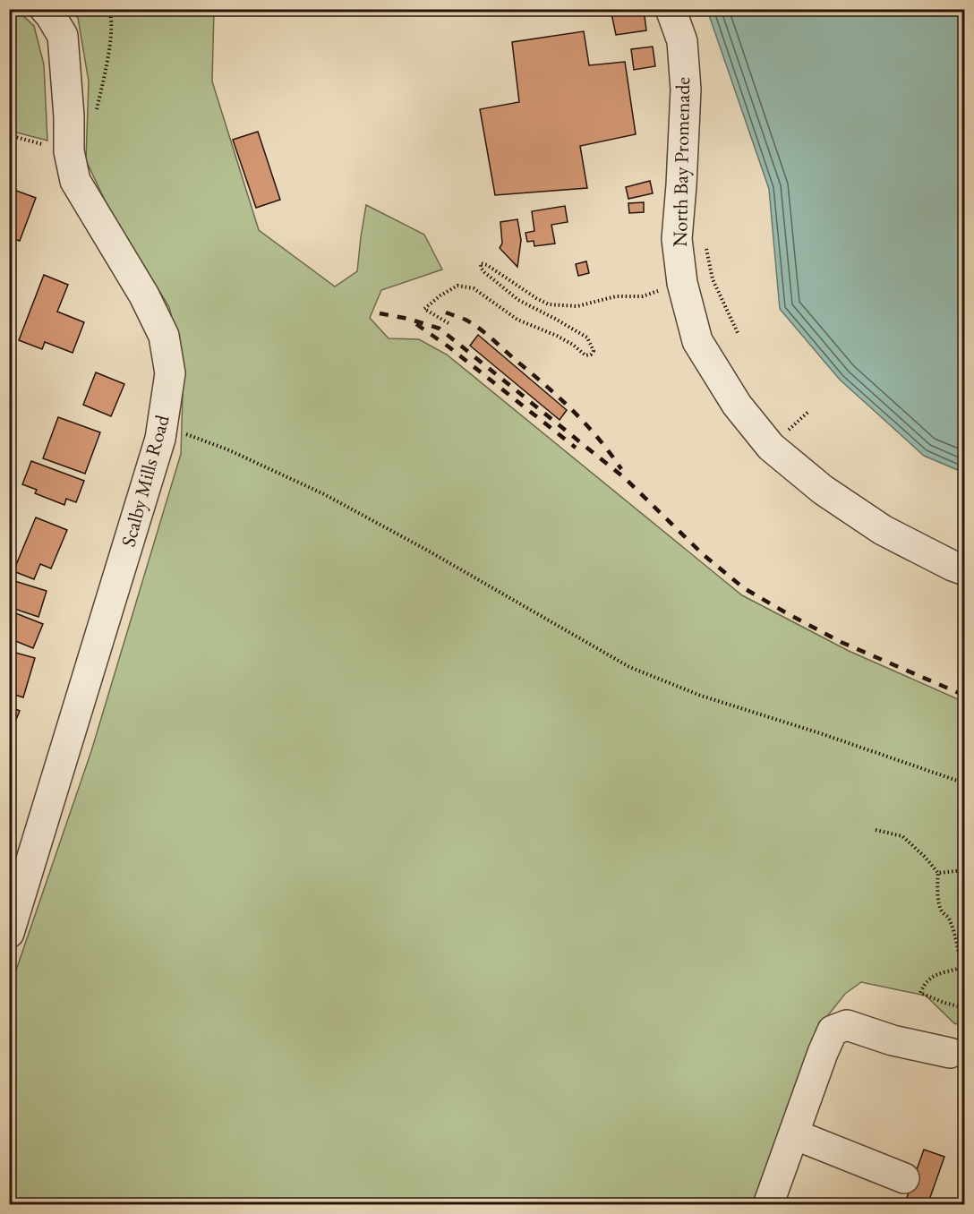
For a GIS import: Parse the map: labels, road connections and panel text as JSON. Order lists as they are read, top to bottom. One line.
{"streets":{"street":["North Bay Promenade","Scalby Mills Road"]}}
